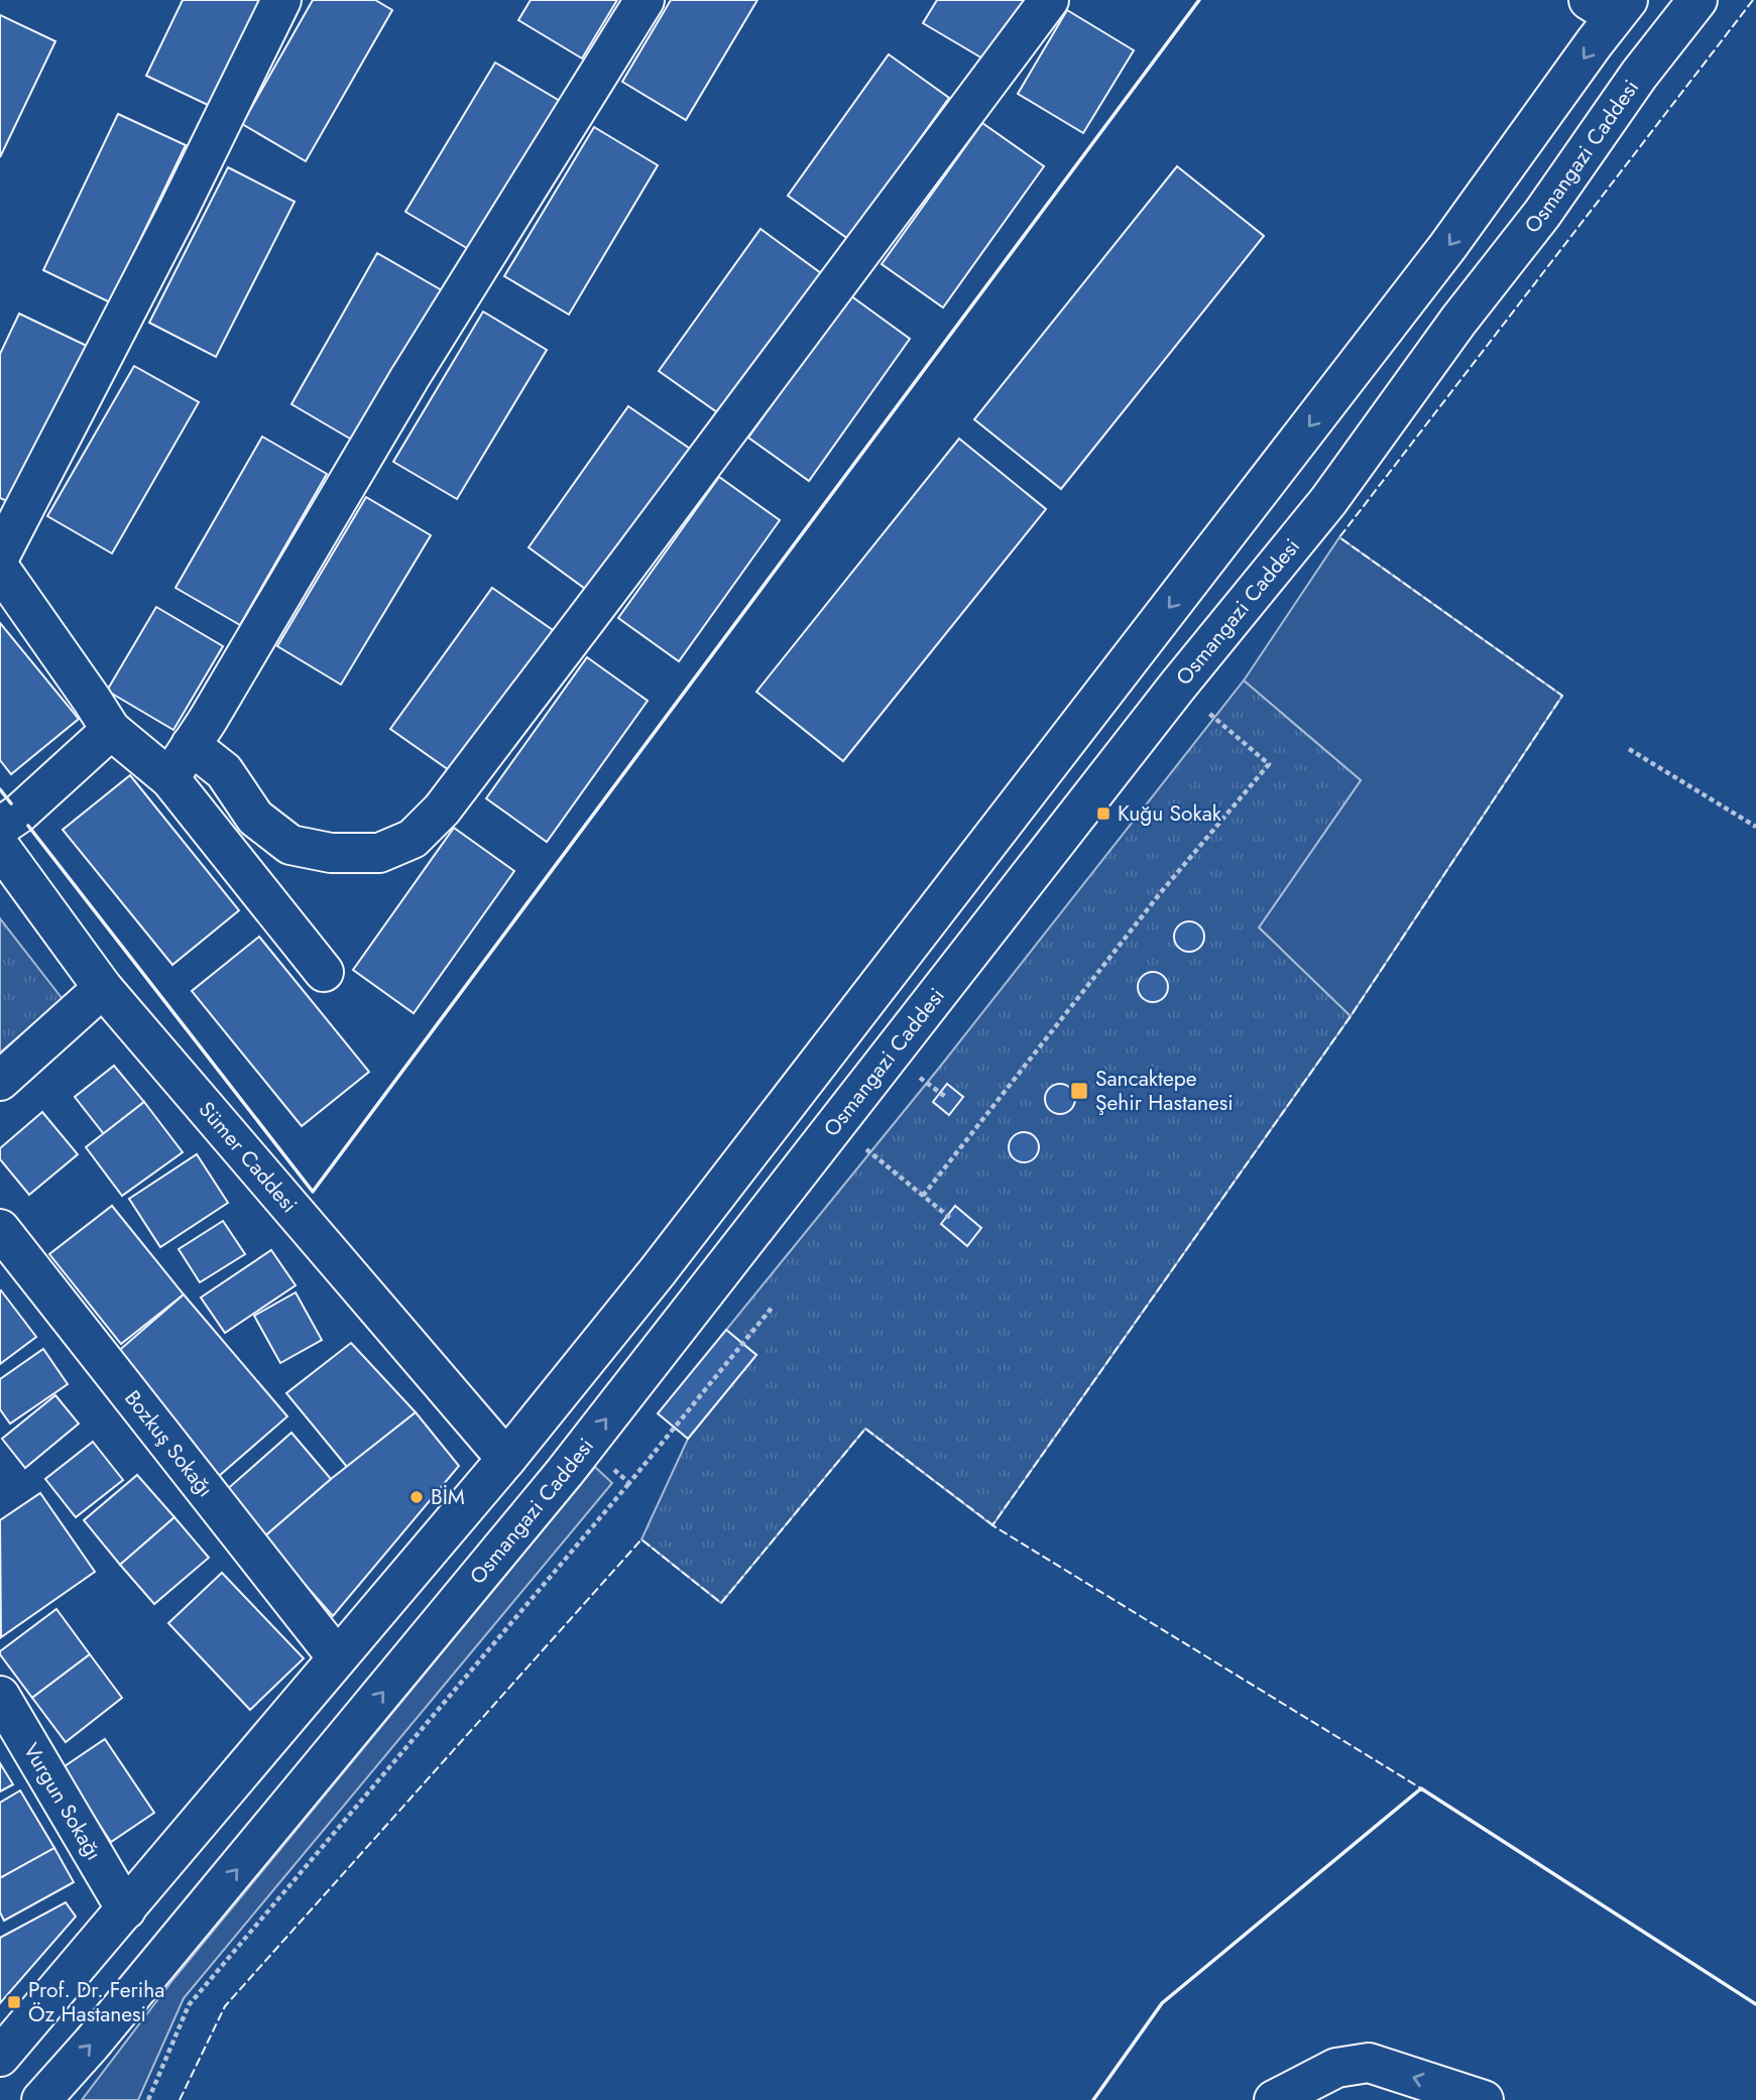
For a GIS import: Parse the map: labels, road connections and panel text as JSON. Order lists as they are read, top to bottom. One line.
{"streets":{"main road":["Osmangazi Caddesi","Sümer Caddesi","Bozkuş Sokağı","Vurgun Sokağı"]},"places":{"transit":["Kuğu Sokak","Sancaktepe Şehir Hastanesi","Prof. Dr. Feriha Öz Hastanesi"],"other":["BİM"]}}
